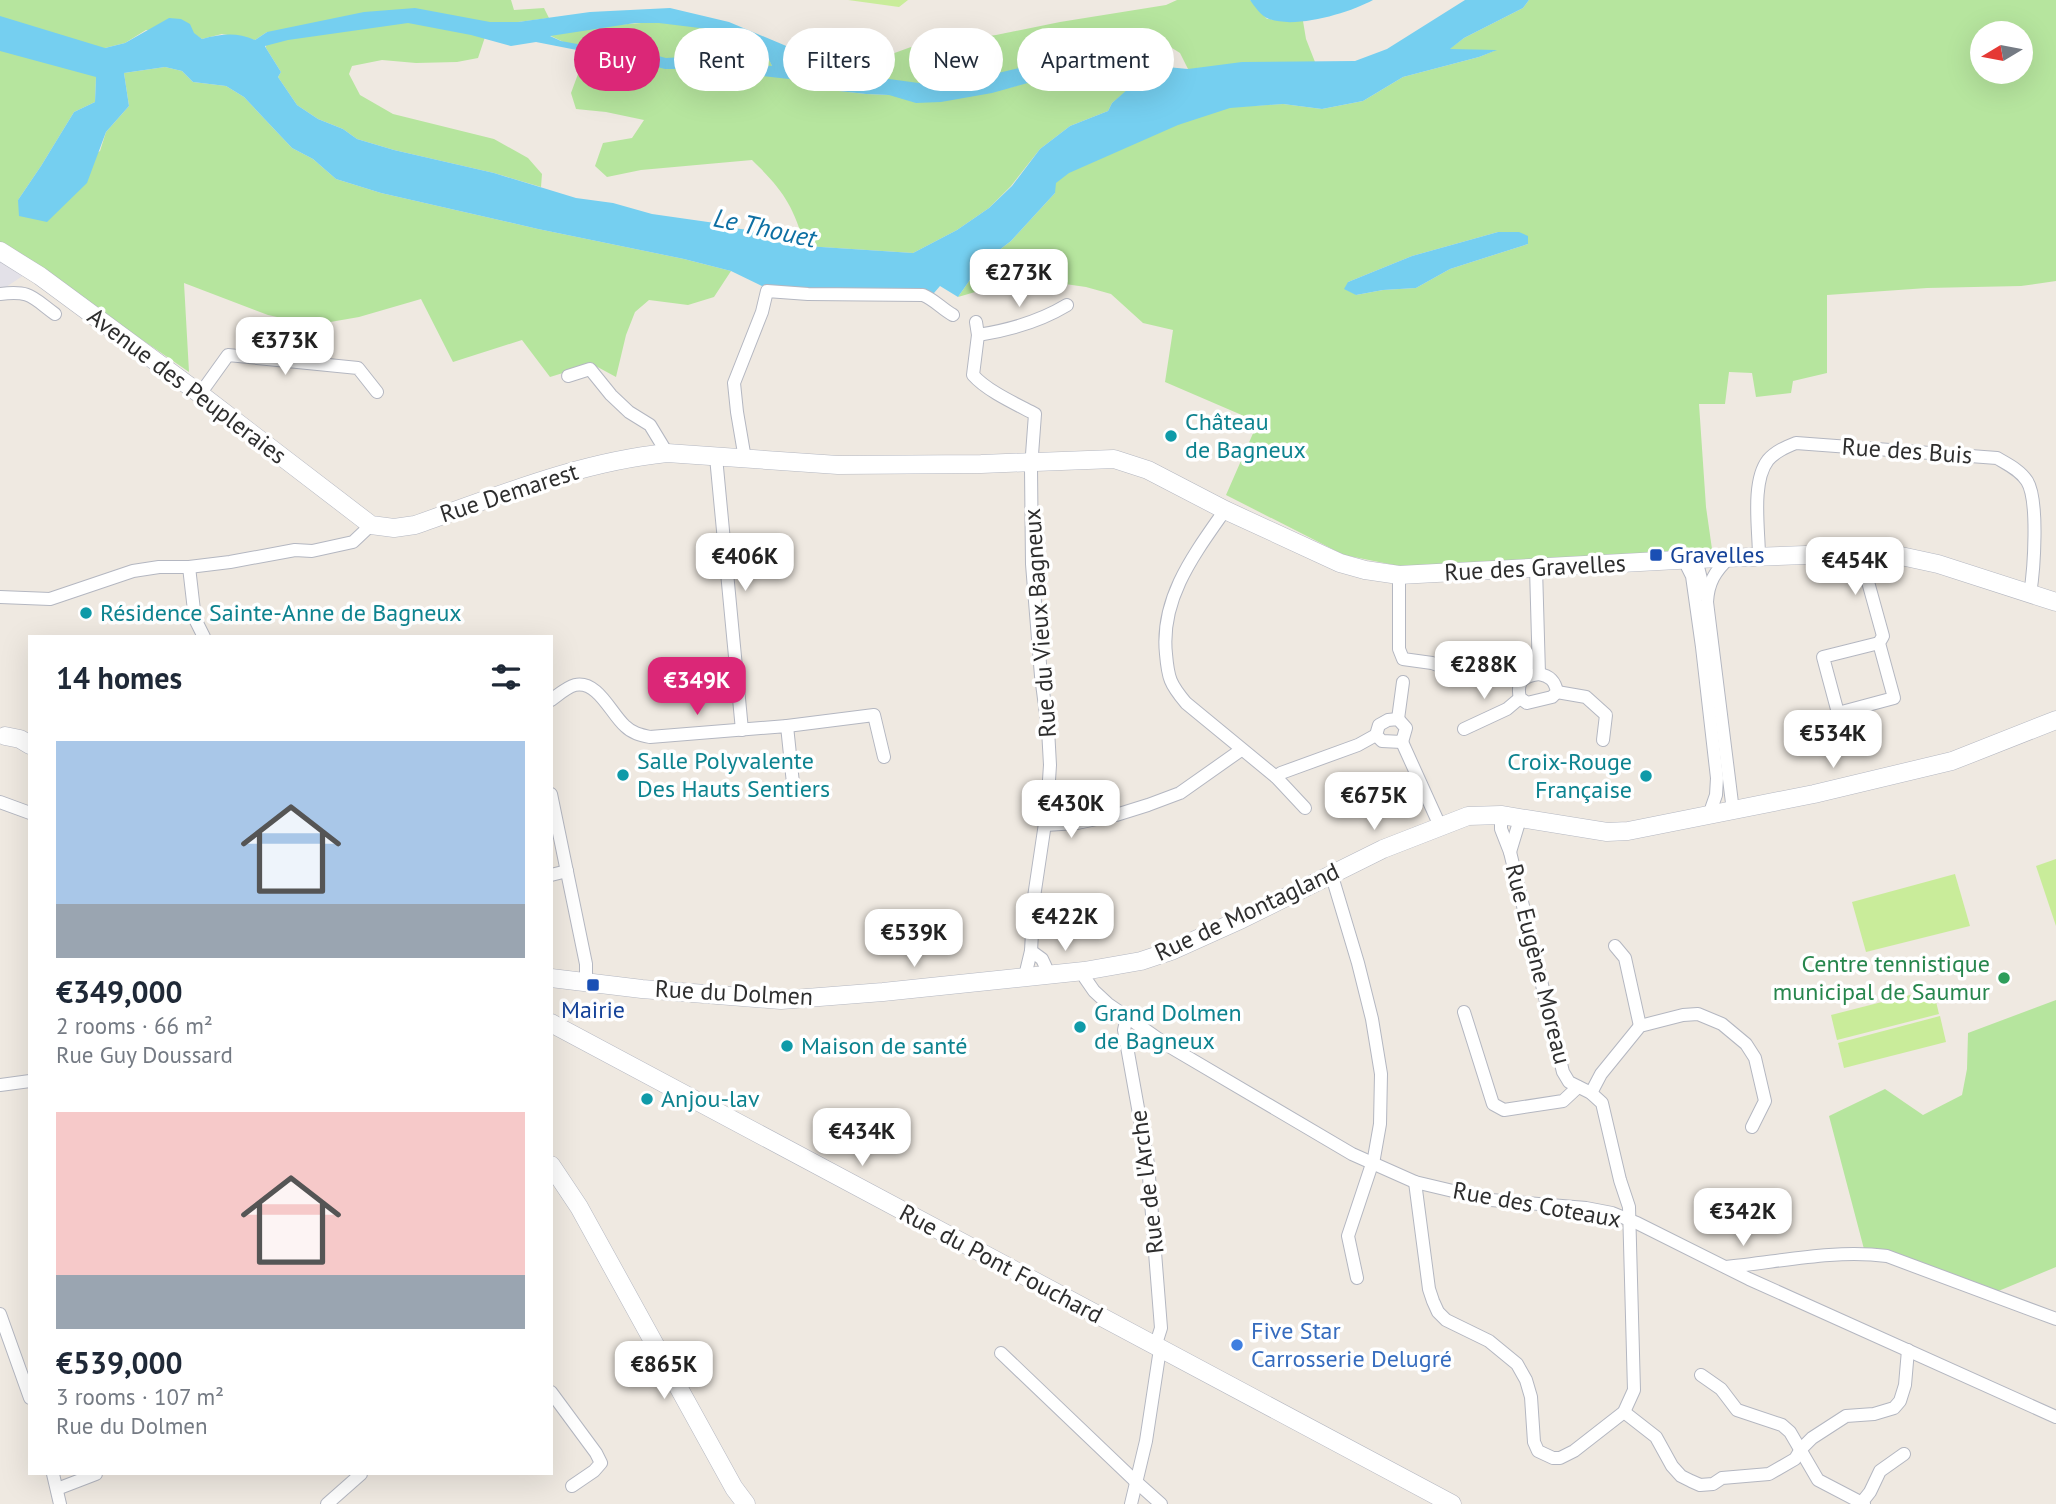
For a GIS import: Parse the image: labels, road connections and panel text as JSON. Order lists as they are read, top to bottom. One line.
{"streets":{"street":["Avenue des Peupleraies","Rue des Buis","Rue Demarest","Rue des Gravelles","Rue du Vieux Bagneux","Rue de Montagland","Rue Eugène Moreau","Rue du Dolmen","Rue de l'Arche","Rue des Coteaux","Rue du Pont Fouchard"]},"crossings":[["Avenue des Peupleraies","Rue Demarest"],["Rue des Buis","Rue des Gravelles"],["Rue Demarest","Rue des Gravelles"],["Rue Demarest","Rue du Vieux Bagneux"],["Rue des Gravelles","Rue du Vieux Bagneux"],["Rue du Vieux Bagneux","Rue du Dolmen"],["Rue de Montagland","Rue Eugène Moreau"],["Rue de Montagland","Rue du Dolmen"],["Rue de Montagland","Rue des Coteaux"],["Rue Eugène Moreau","Rue des Coteaux"],["Rue du Dolmen","Rue des Coteaux"],["Rue de l'Arche","Rue des Coteaux"],["Rue de l'Arche","Rue du Pont Fouchard"]],"water":["Le Thouet"],"places":{"other":["Château de Bagneux","Résidence Sainte-Anne de Bagneux","Salle Polyvalente Des Hauts Sentiers","Croix-Rouge Française","Centre tennistique municipal de Saumur","Grand Dolmen de Bagneux","Maison de santé","Anjou-lav","Five Star Carrosserie Delugré"],"transit":["Gravelles","Mairie"]},"north":"left","page":{"chip":["Buy","Rent","Filters","New","Apartment"],"price":["€273K","€373K","€406K","€454K","€288K","€349K","€534K","€675K","€430K","€422K","€539K","€434K","€342K","€865K"],"heading":"14 homes","list":[{"name":"€349,000","note":"2 rooms · 66 m² · Rue Guy Doussard"},{"name":"€539,000","note":"3 rooms · 107 m² · Rue du Dolmen"}]}}
